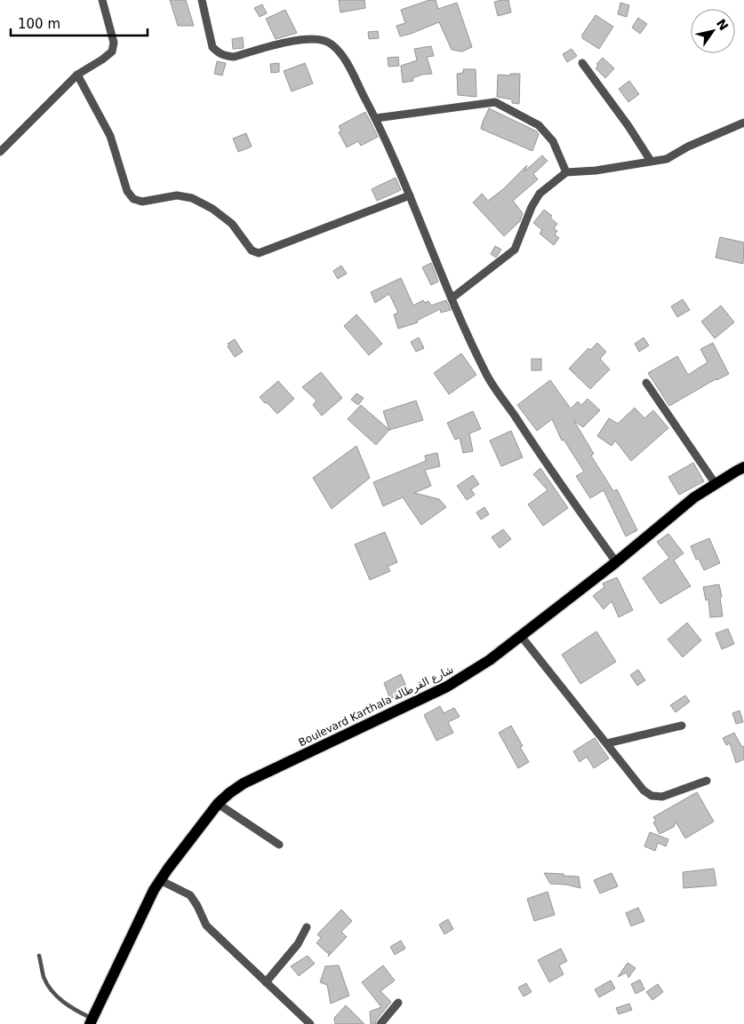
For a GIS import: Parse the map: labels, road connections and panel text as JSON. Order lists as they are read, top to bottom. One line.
{"streets":{"main road":["Boulevard Karthala شارع القرطالة"]},"scale_bar":"100 m","north":"top right"}
